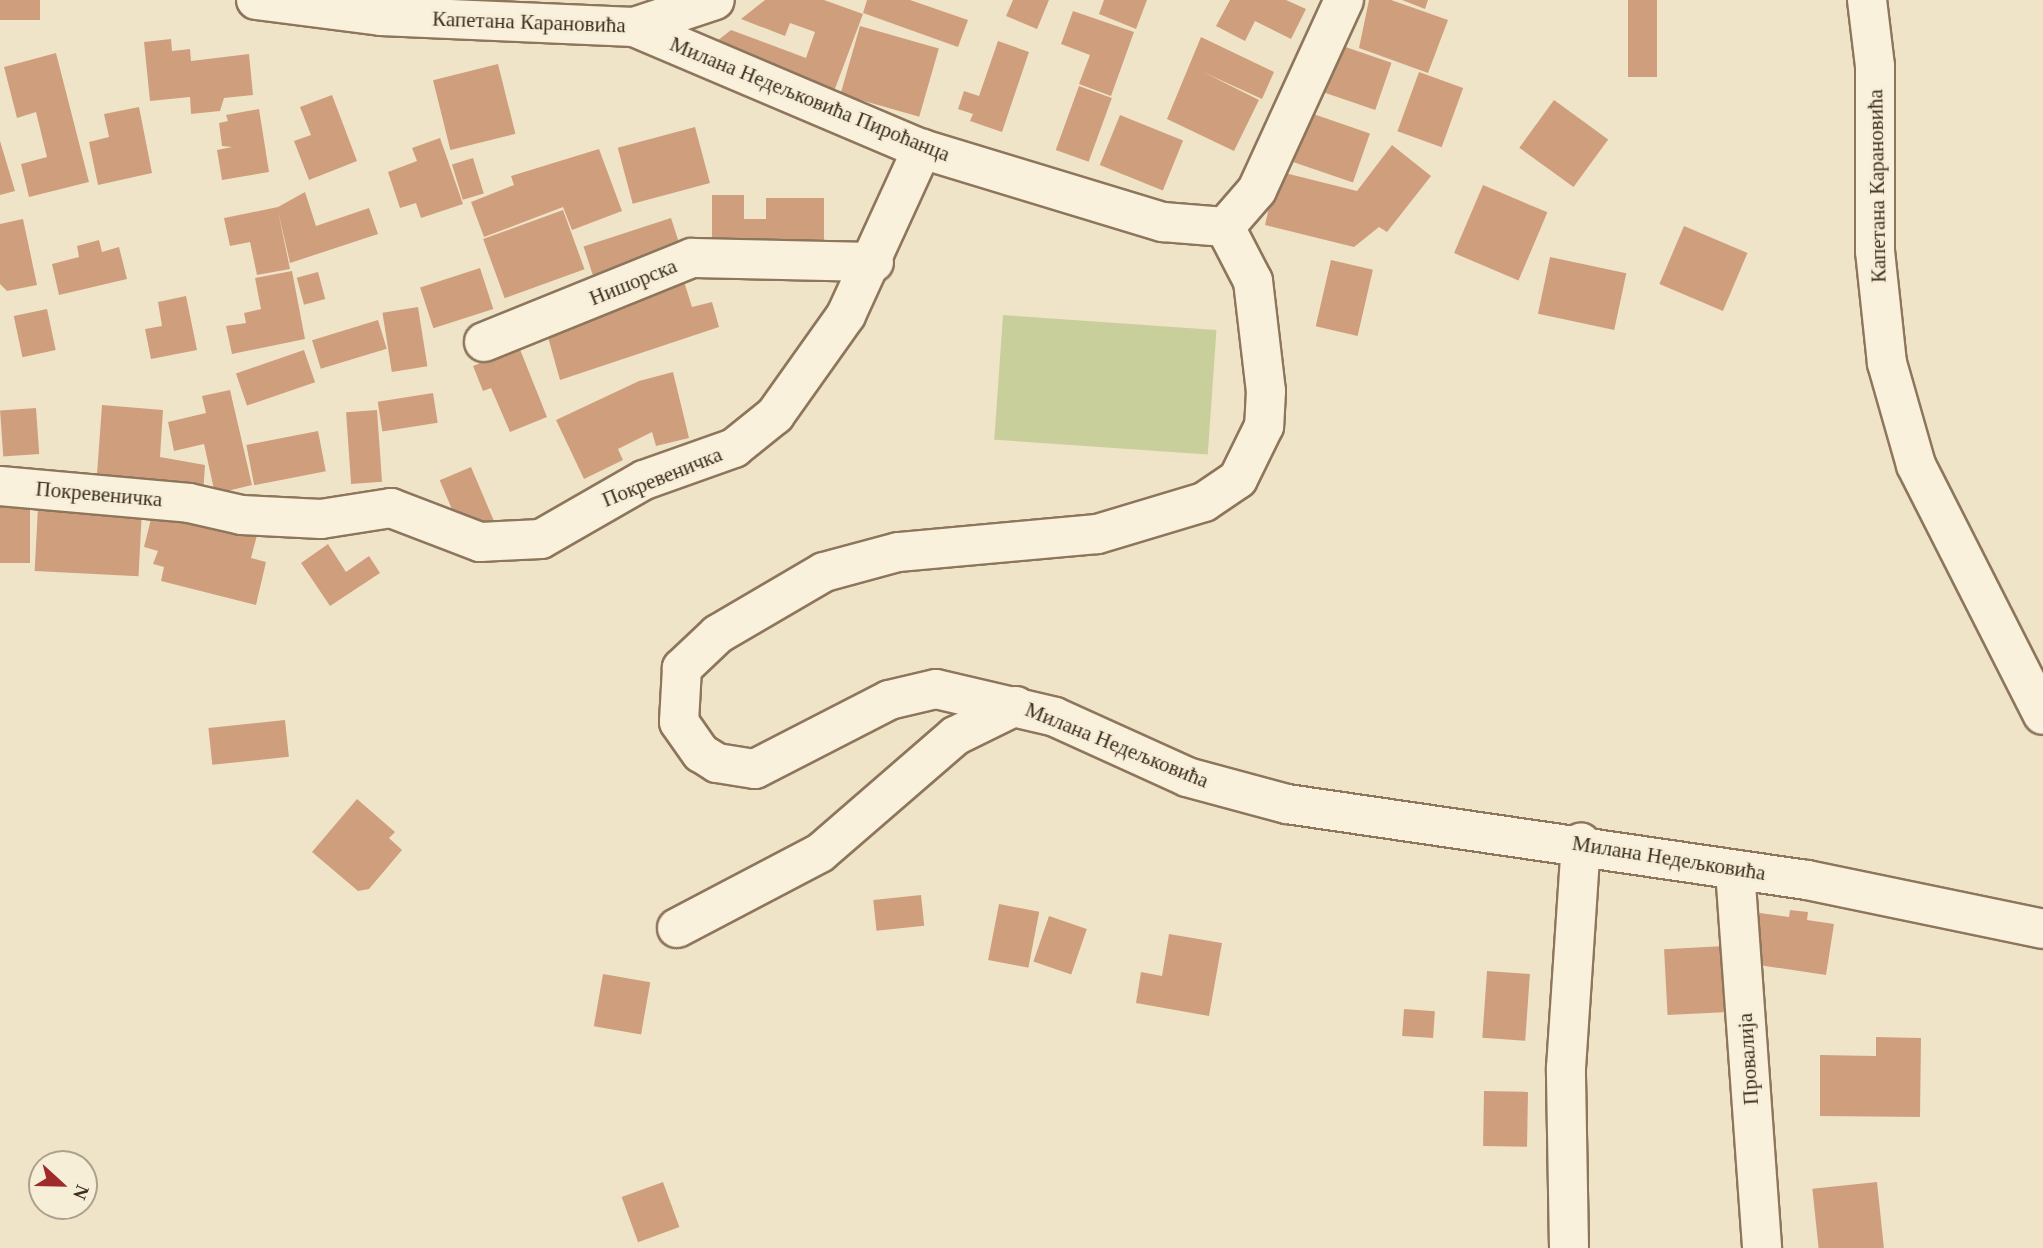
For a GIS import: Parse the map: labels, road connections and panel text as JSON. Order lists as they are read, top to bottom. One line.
{"streets":{"street":["Капетана Карановића","Милана Недељковића Пироћанца","Нишорска","Покревеничка","Милана Недељковића","Провалија"]},"crossings":[["Капетана Карановића","Милана Недељковића Пироћанца"],["Милана Недељковића Пироћанца","Покревеничка"],["Милана Недељковића Пироћанца","Милана Недељковића"],["Нишорска","Покревеничка"],["Милана Недељковића","Провалија"]],"north":"right"}
